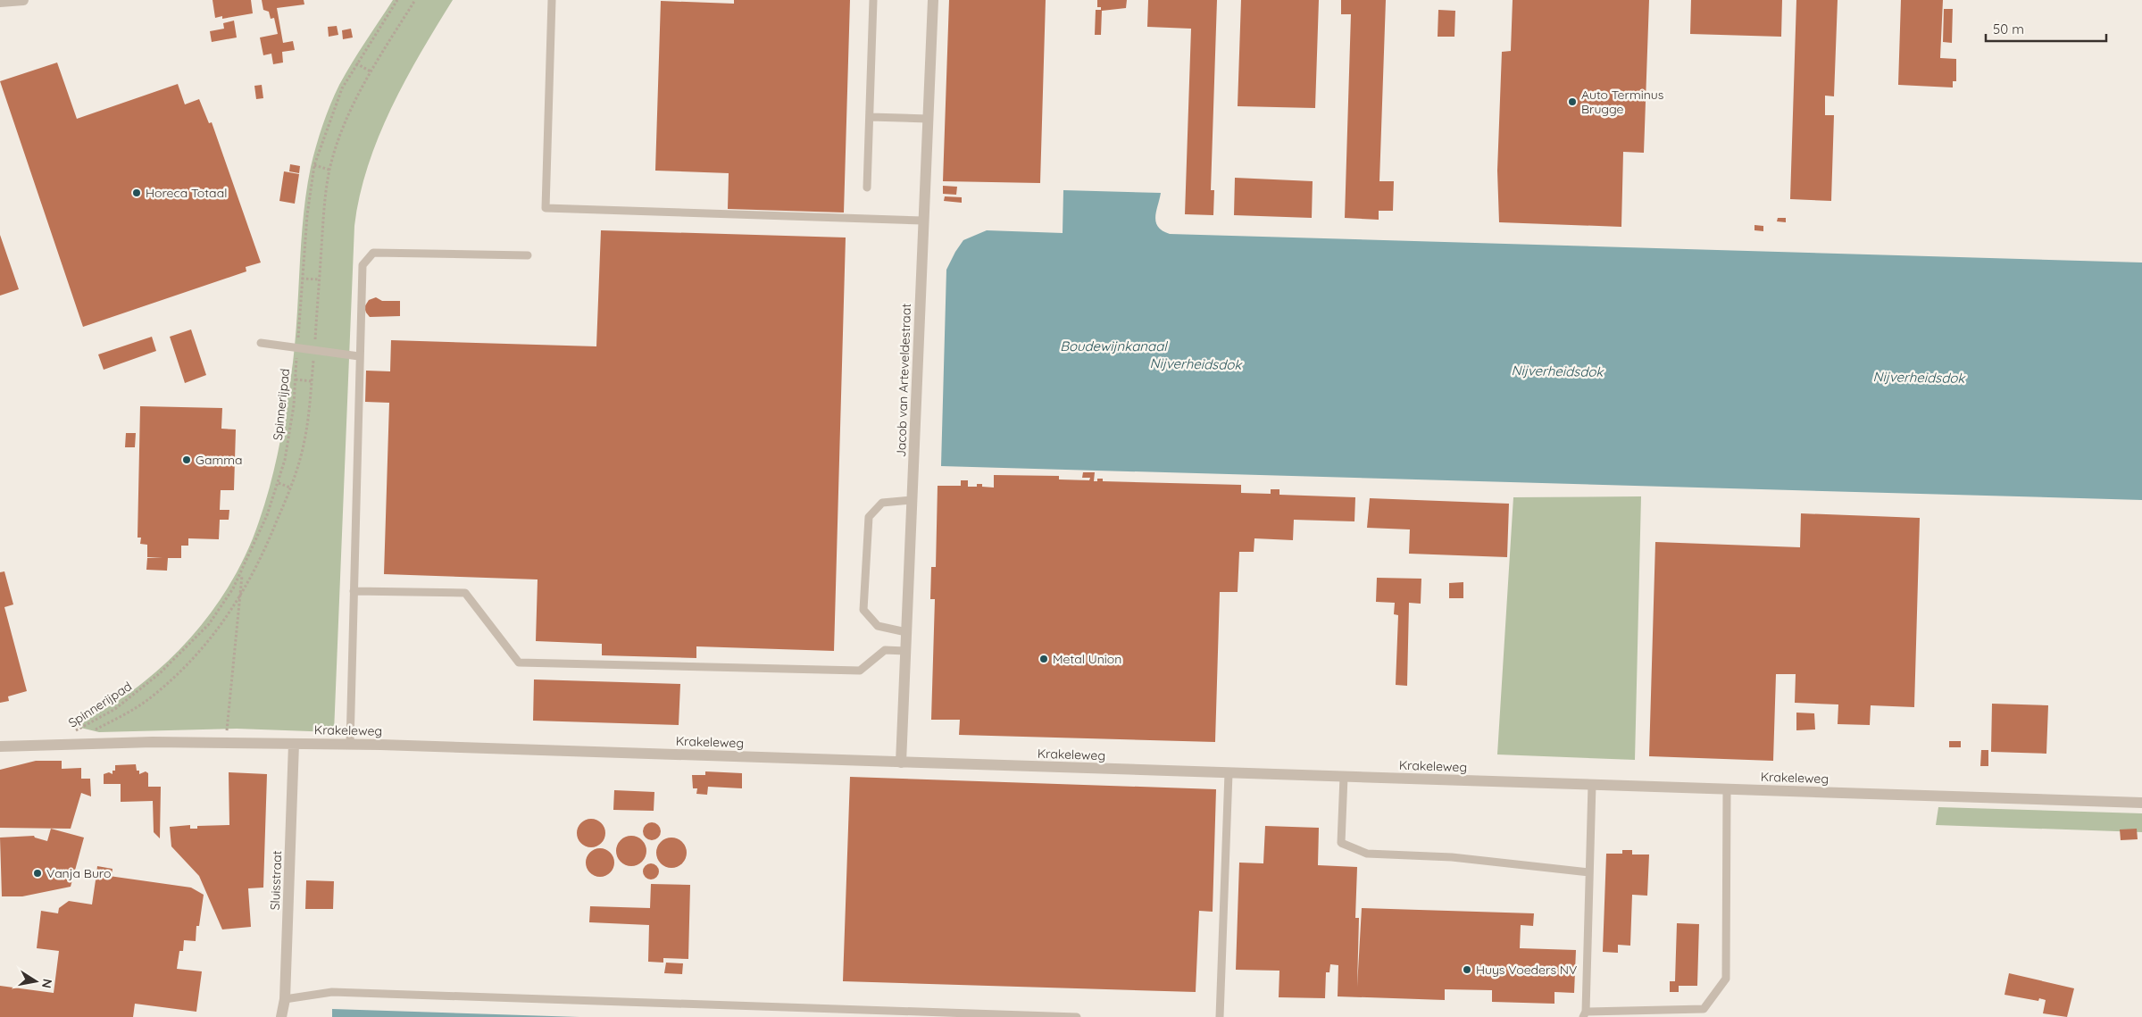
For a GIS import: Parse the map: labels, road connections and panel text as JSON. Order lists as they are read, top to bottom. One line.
{"streets":{"street":["Jacob van Arteveldestraat","Krakeleweg","Sluisstraat"],"path":["Spinnerijpad"]},"crossings":[["Jacob van Arteveldestraat","Krakeleweg"],["Spinnerijpad","Krakeleweg"],["Krakeleweg","Sluisstraat"]],"water":["Boudewijnkanaal","Nijverheidsdok"],"places":["Auto Terminus Brugge","Horeca Totaal","Gamma","Metal Union","Vanja Buro","Huys Voeders NV"],"scale_bar":"50 m","north":"right"}
